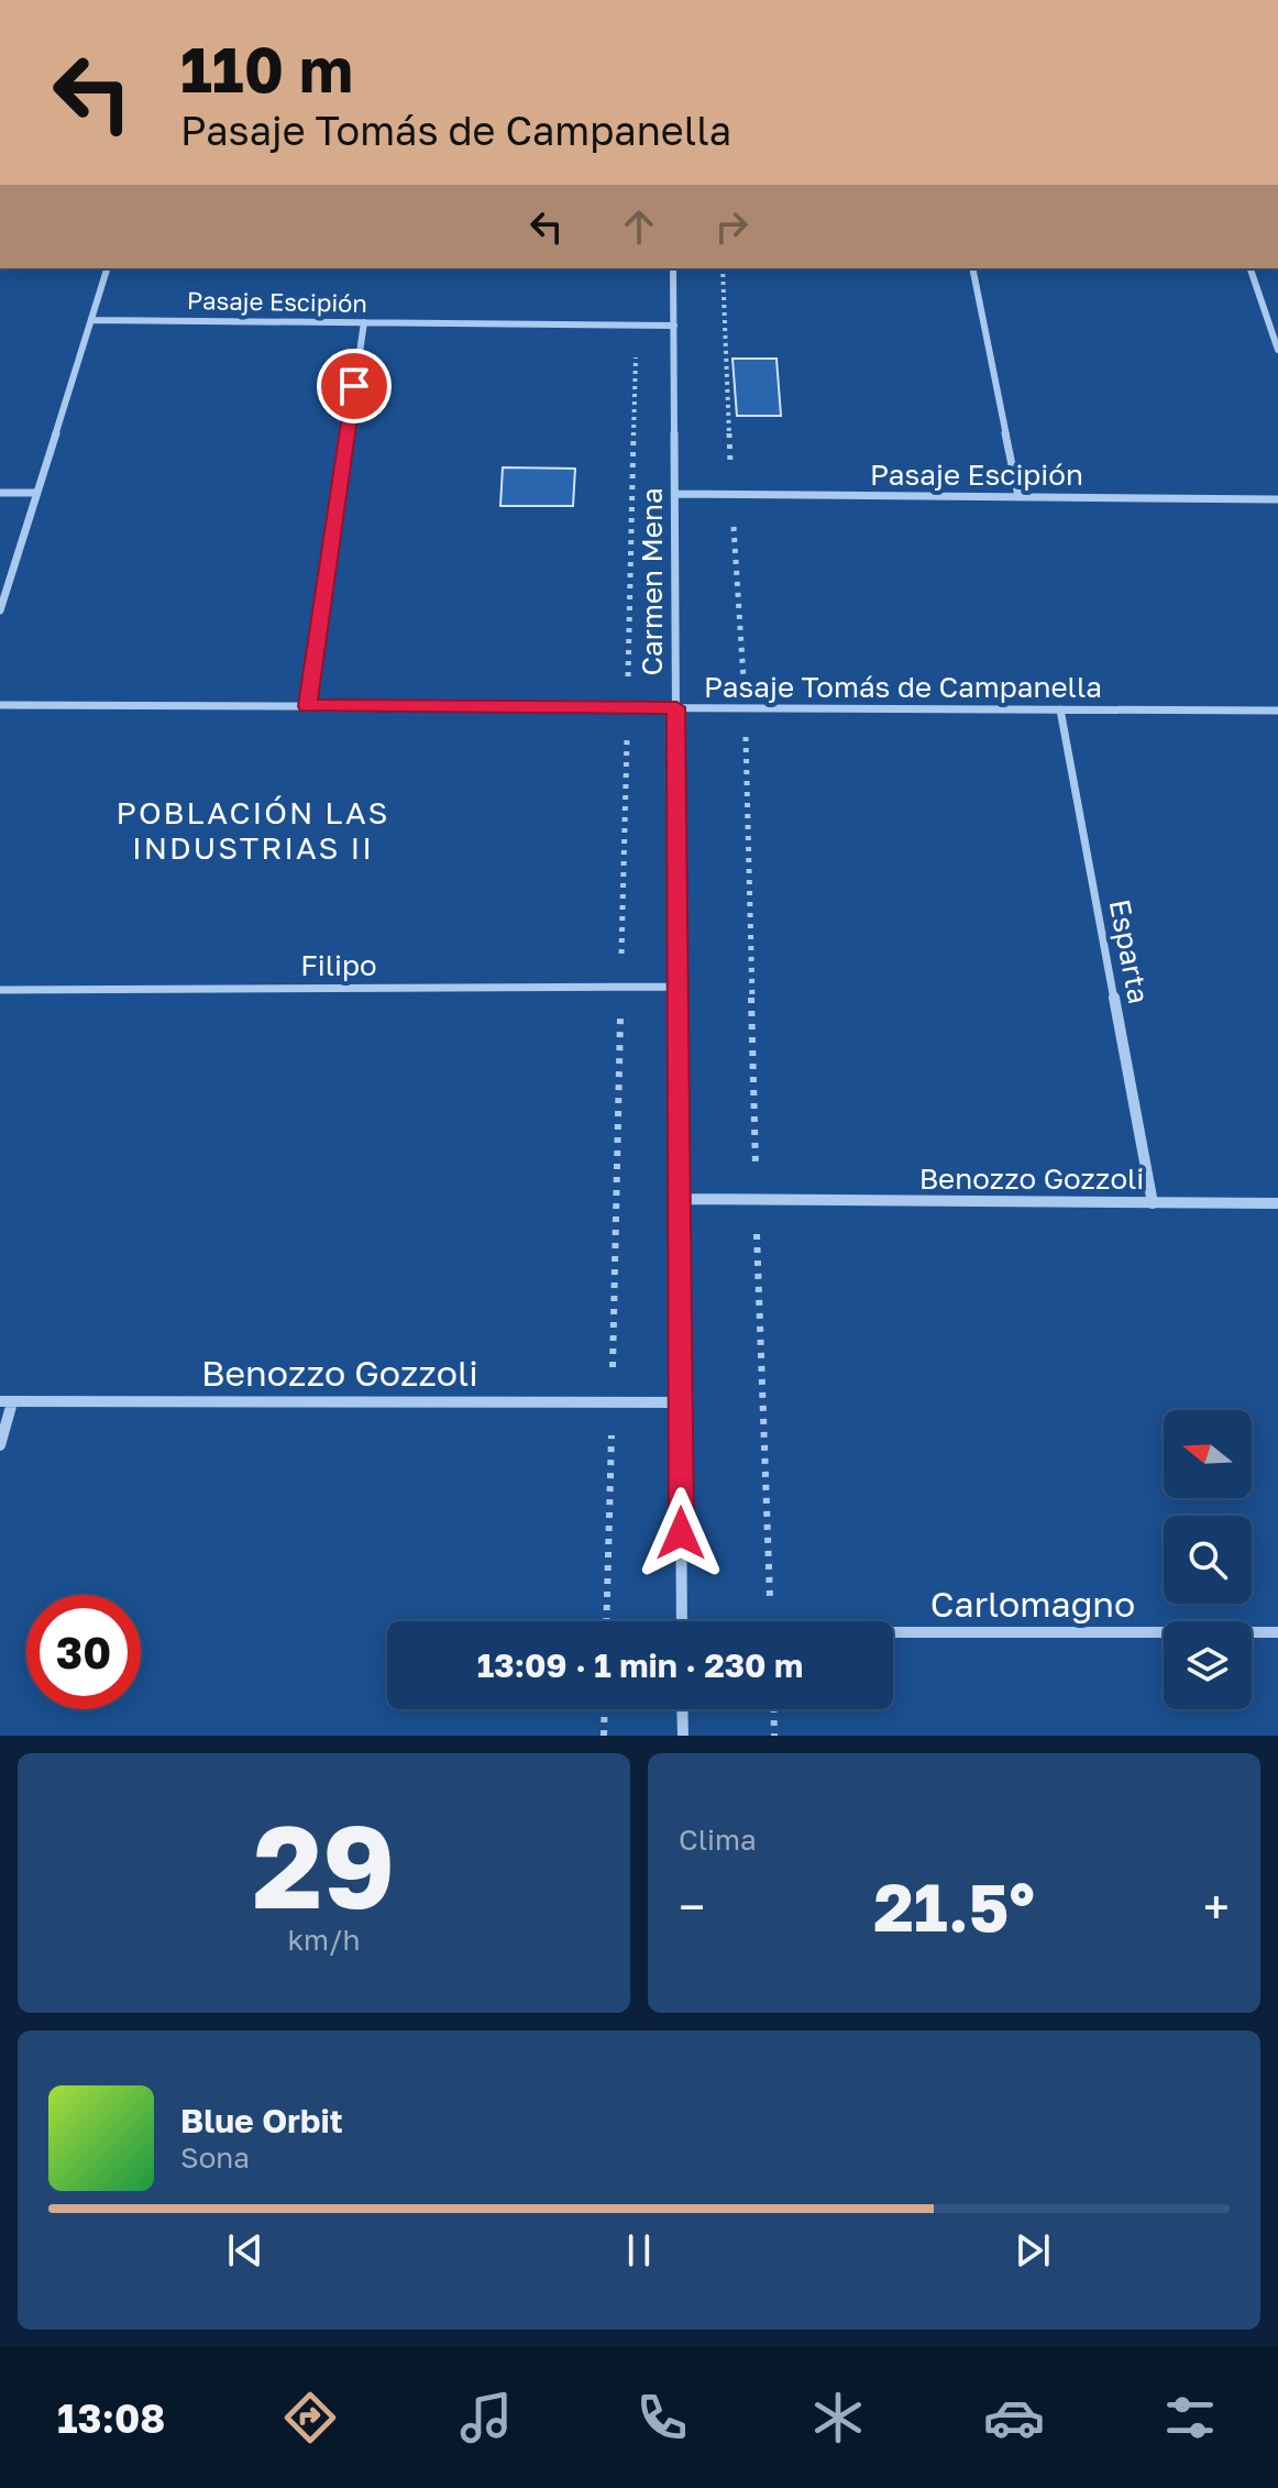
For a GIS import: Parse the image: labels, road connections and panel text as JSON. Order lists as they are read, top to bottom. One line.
{"streets":{"street":["Pasaje Escipión","Carmen Mena","Pasaje Tomás de Campanella","Esparta","Filipo","Benozzo Gozzoli","Carlomagno"]},"crossings":[["Pasaje Escipión","Carmen Mena"],["Carmen Mena","Pasaje Tomás de Campanella"],["Carmen Mena","Filipo"],["Carmen Mena","Benozzo Gozzoli"],["Pasaje Tomás de Campanella","Esparta"],["Esparta","Benozzo Gozzoli"]],"districts":["POBLACIÓN LAS INDUSTRIAS II"],"north":"left","page":{"turn":["110 m","Pasaje Tomás de Campanella"],"limit":"30","trip":"13:09 · 1 min · 230 m","tile":[["29","km/h"],"Clima"],"heat":["−","21.5°","+"],"song":["Blue Orbit","Sona"],"tabs":"13:08"}}
